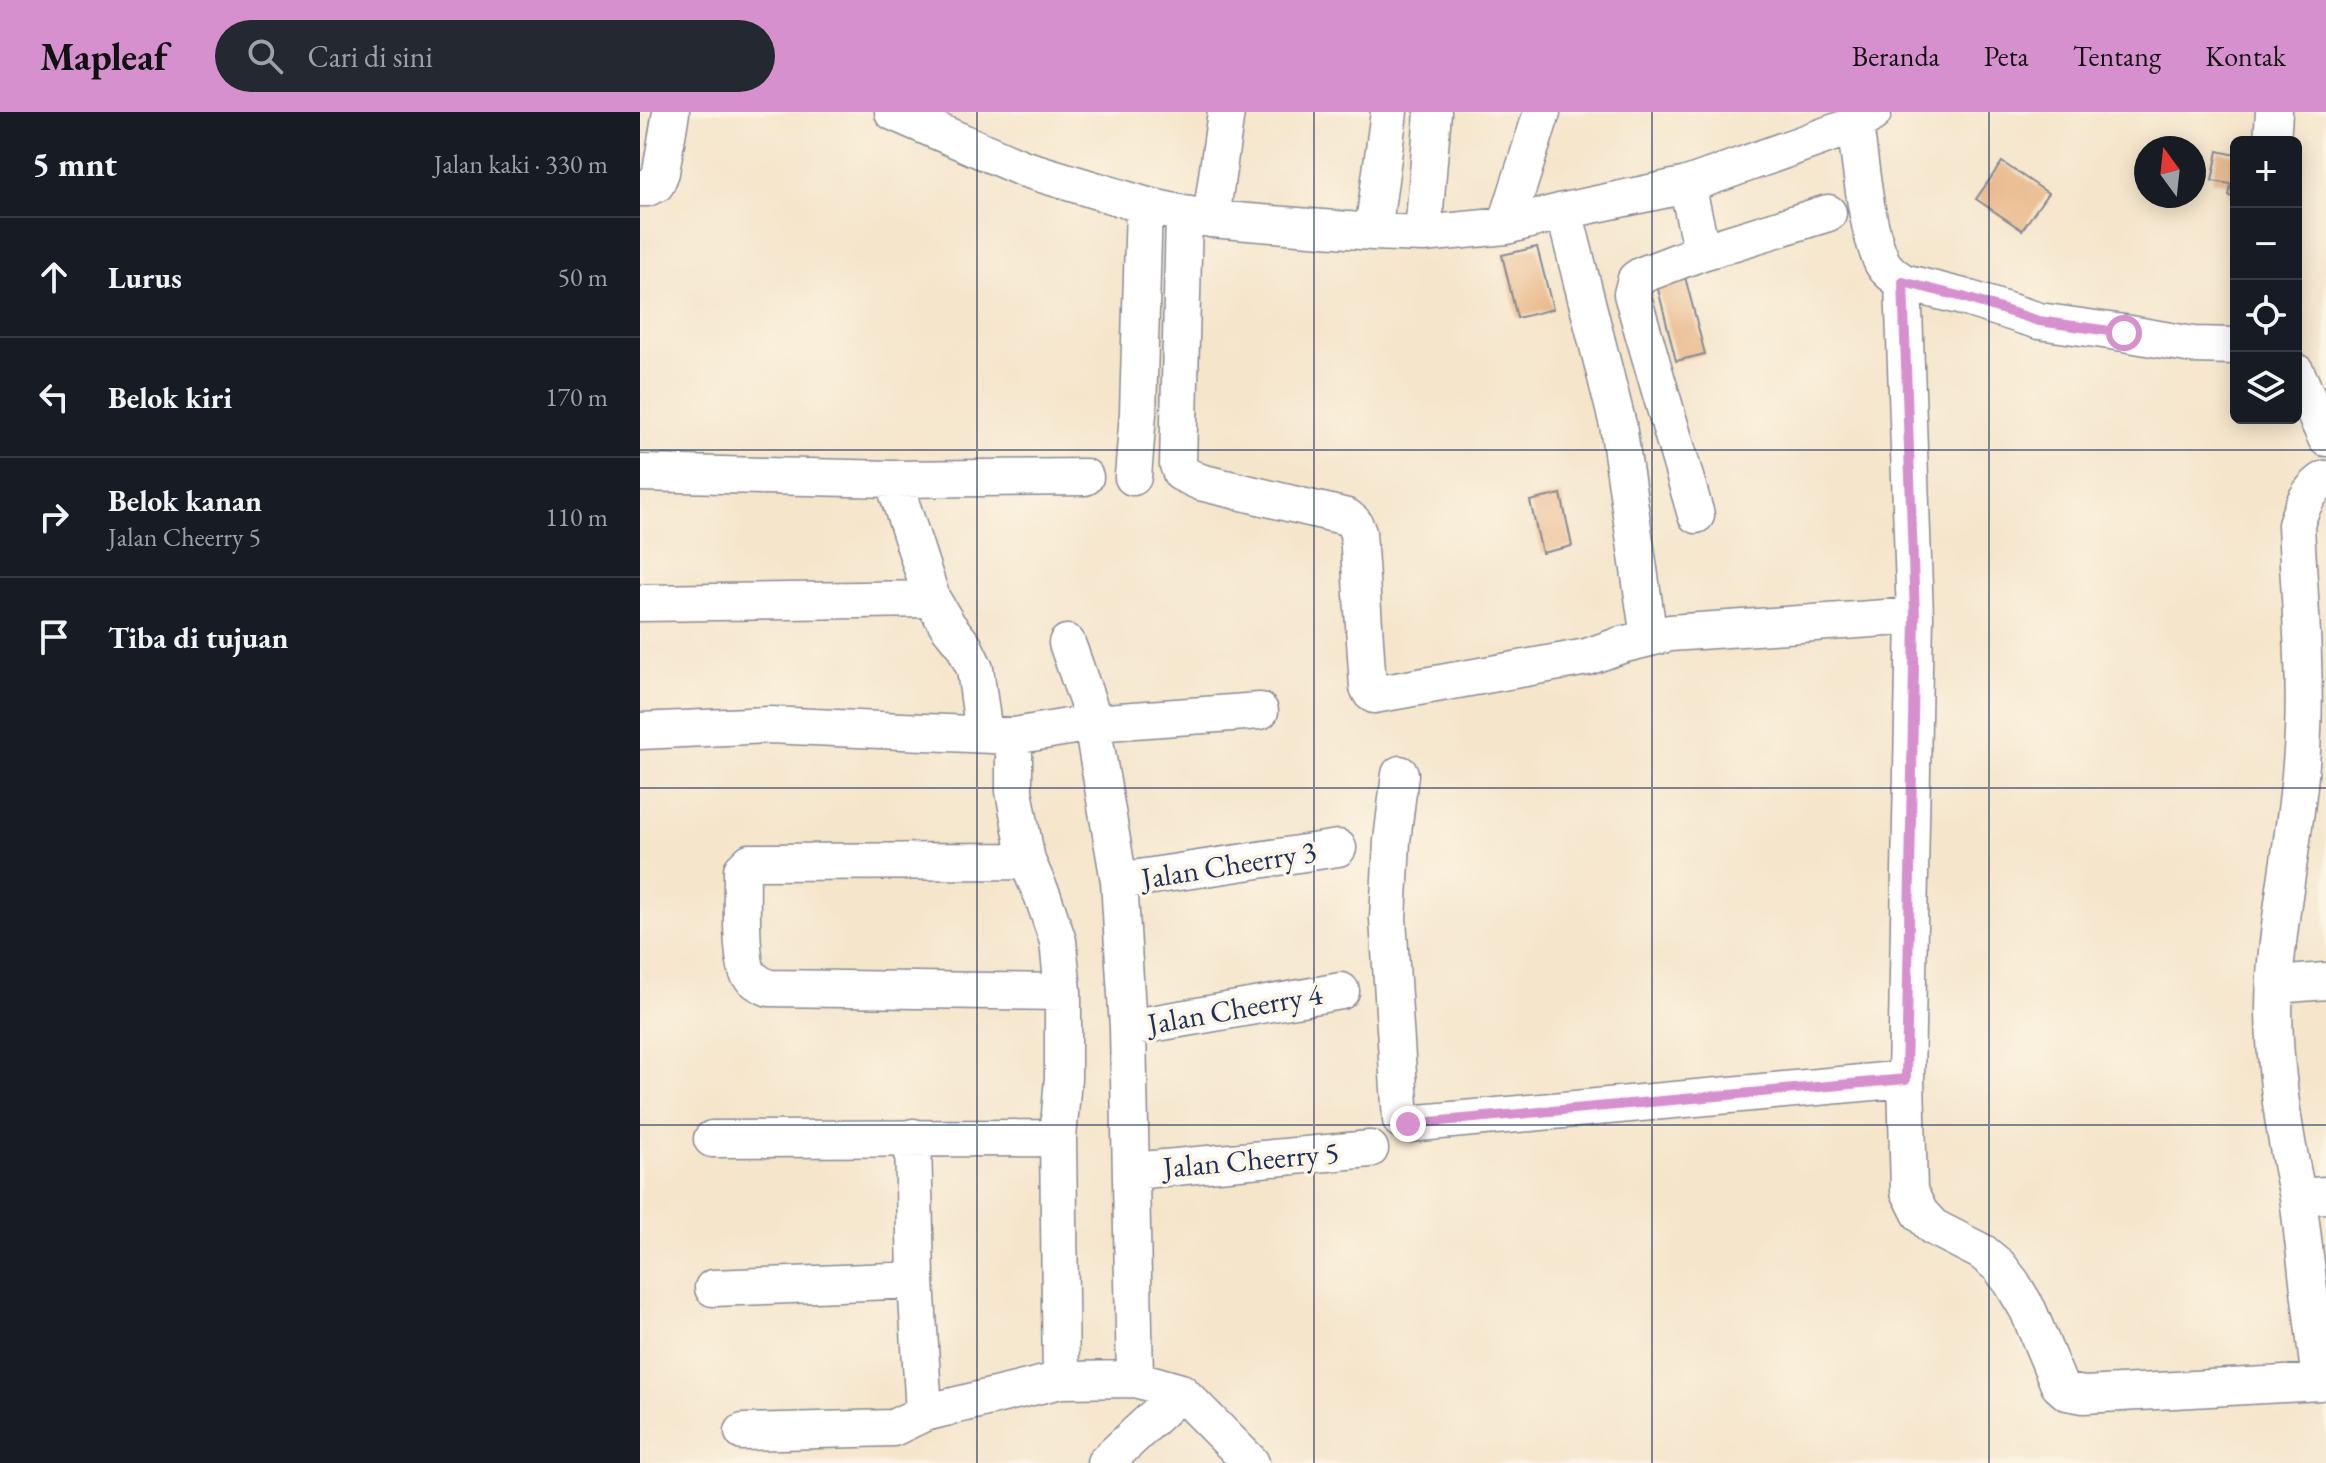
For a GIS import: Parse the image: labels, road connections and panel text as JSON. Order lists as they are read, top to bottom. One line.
{"streets":{"street":["Jalan Cheerry 3","Jalan Cheerry 4","Jalan Cheerry 5"]},"north":"top","page":{"header":"Mapleaf","search":"Cari di sini","nav":["Beranda","Peta","Tentang","Kontak"],"heading":["5 mnt","Jalan kaki · 330 m"],"map_buttons":["+","−"],"list":[["Lurus","50 m"],["Belok kiri","170 m"],["Belok kanan","Jalan Cheerry 5","110 m"],"Tiba di tujuan"]}}
